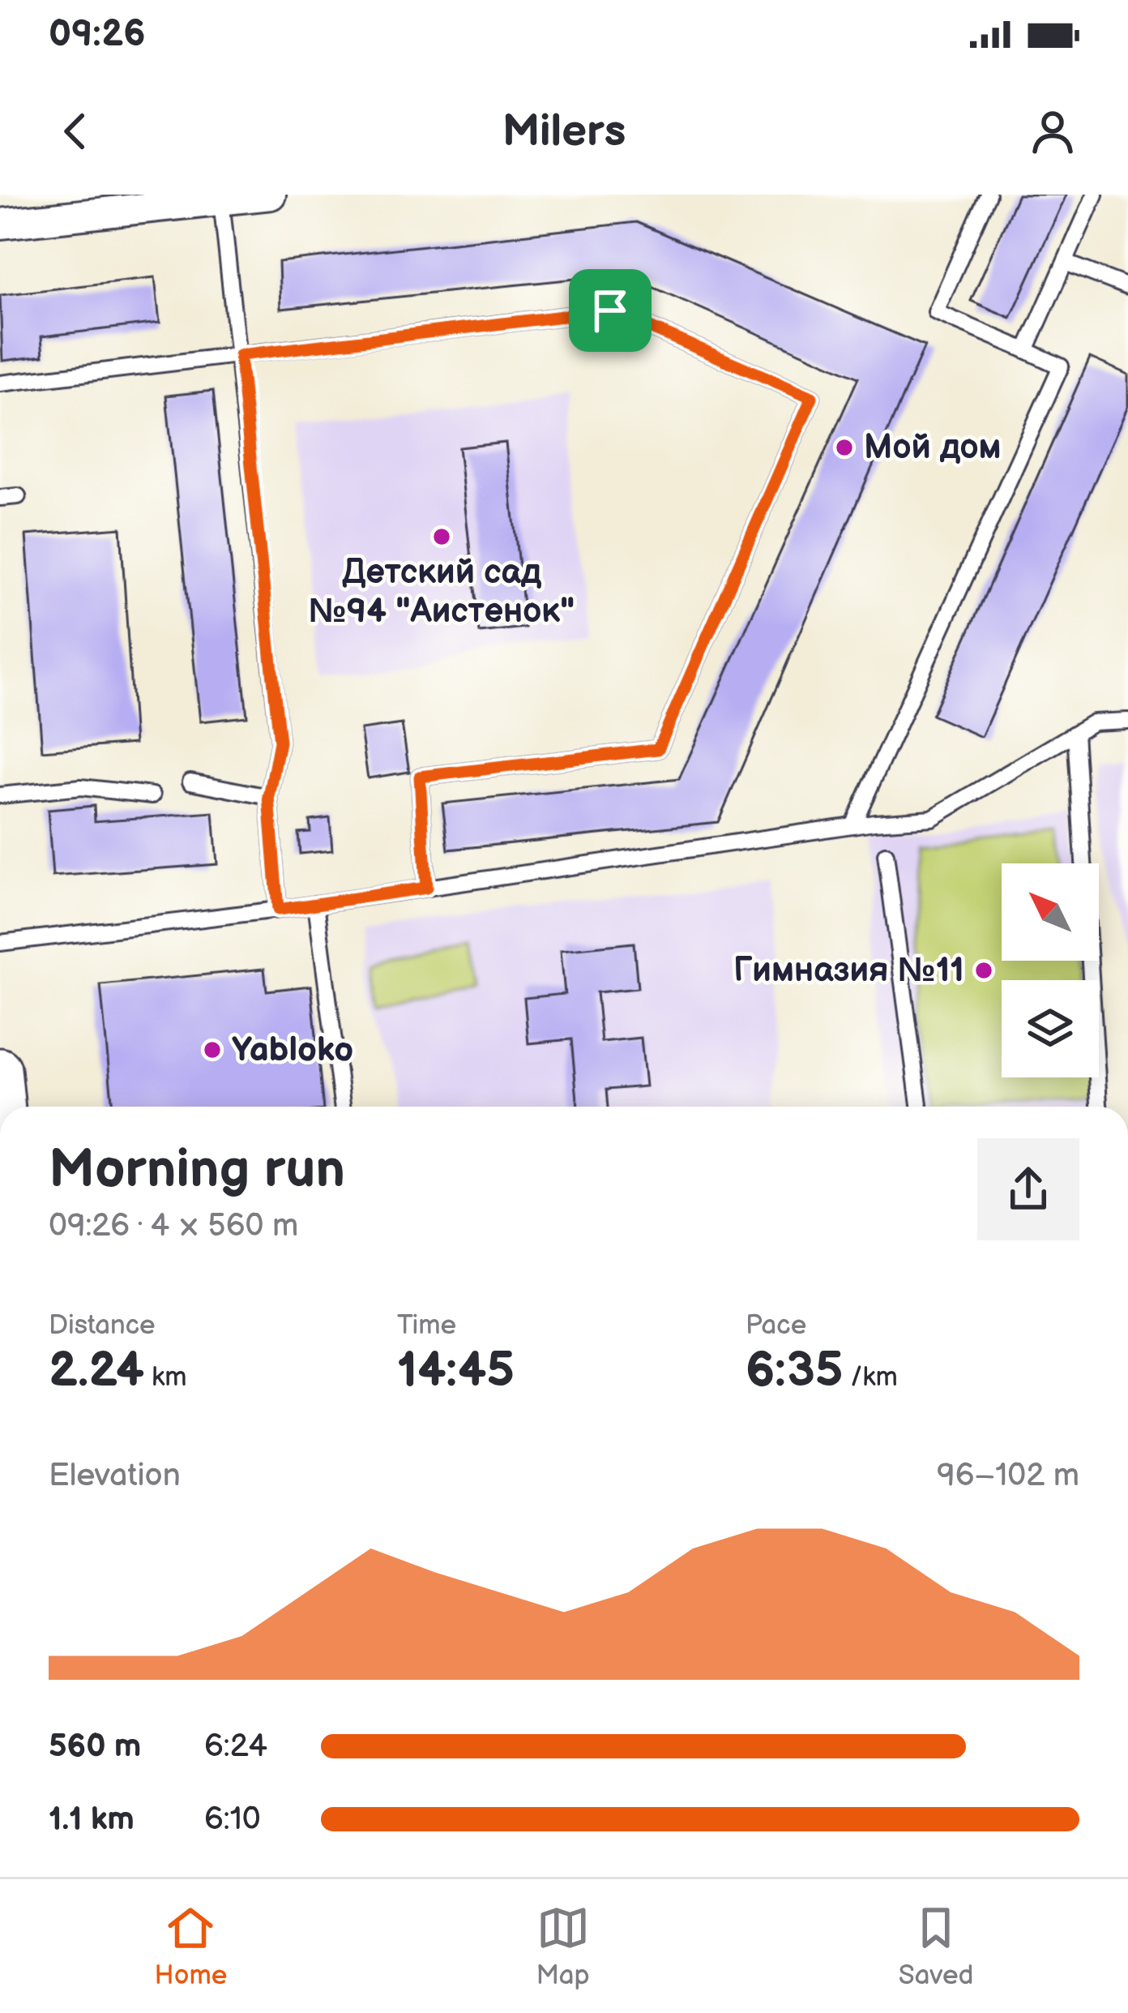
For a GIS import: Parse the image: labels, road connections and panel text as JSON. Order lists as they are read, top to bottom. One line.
{"places":["Мой дом","Детский сад №94 \"Аистенок\"","Гимназия №11","Yabloko"],"north":"top left","page":{"status":"09:26","header":"Milers","heading":["Morning run","09:26 · 4 × 560 m"],"stats":[["Distance","2.24 km"],["Time","14:45"],["Pace","6:35 /km"]],"chart":["Elevation","96–102 m"],"list":[{"name":"560 m","note":"6:24"},{"name":"1.1 km","note":"6:10"}],"tabs":["Home","Map","Saved"]}}
